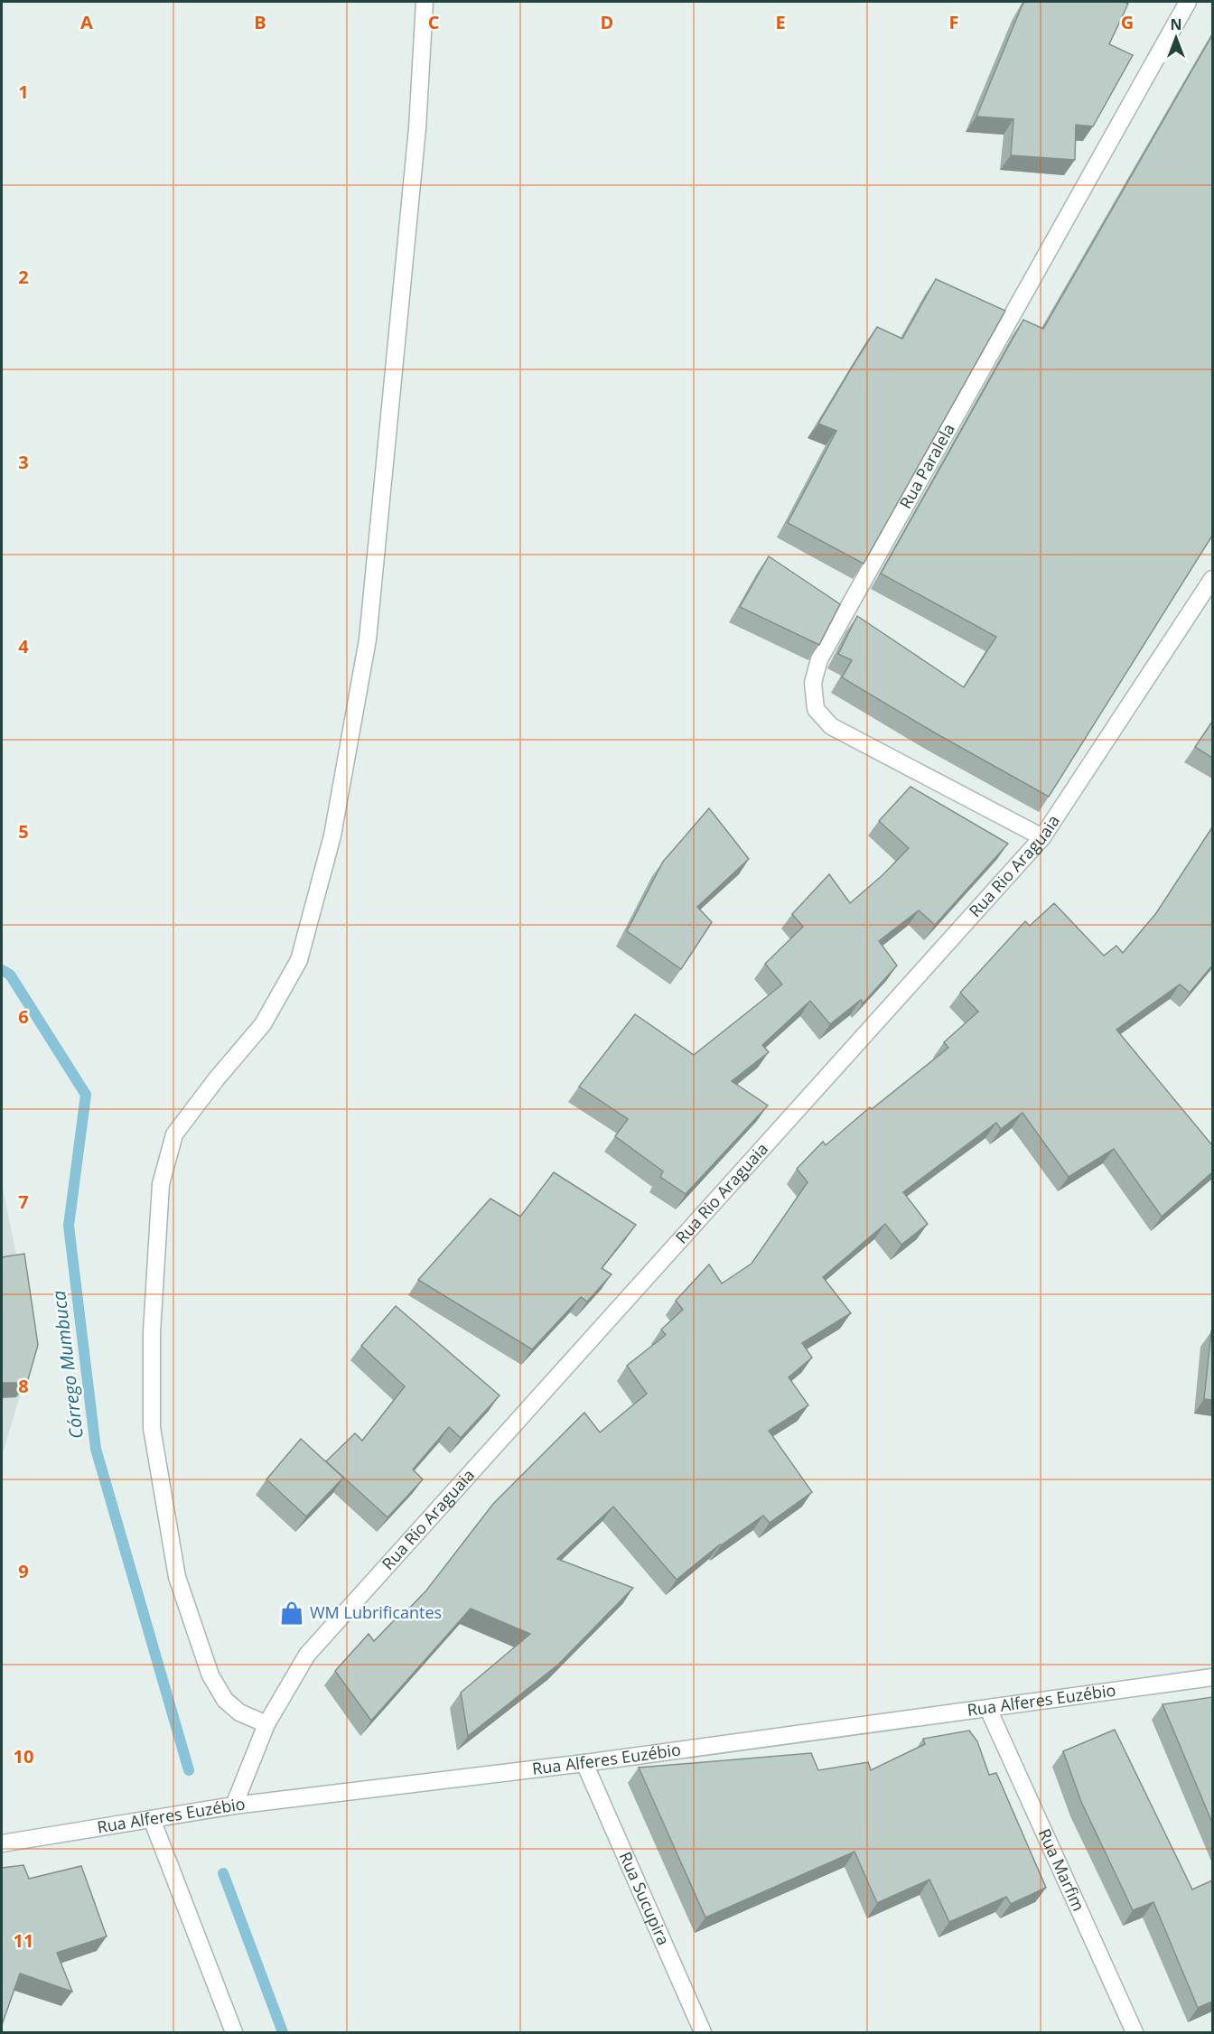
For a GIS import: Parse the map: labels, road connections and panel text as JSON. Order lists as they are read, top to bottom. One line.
{"streets":{"street":["Rua Paralela","Rua Rio Araguaia","Rua Alferes Euzébio","Rua Marfim","Rua Sucupira"]},"crossings":[["Rua Paralela","Rua Rio Araguaia"],["Rua Rio Araguaia","Rua Alferes Euzébio"],["Rua Alferes Euzébio","Rua Marfim"],["Rua Alferes Euzébio","Rua Sucupira"]],"water":["Córrego Mumbuca"],"places":{"shop":["WM Lubrificantes"]},"north":"top","grid":{"columns":["A","B","C","D","E","F","G"],"rows":["1","2","3","4","5","6","7","8","9","10","11"]}}
